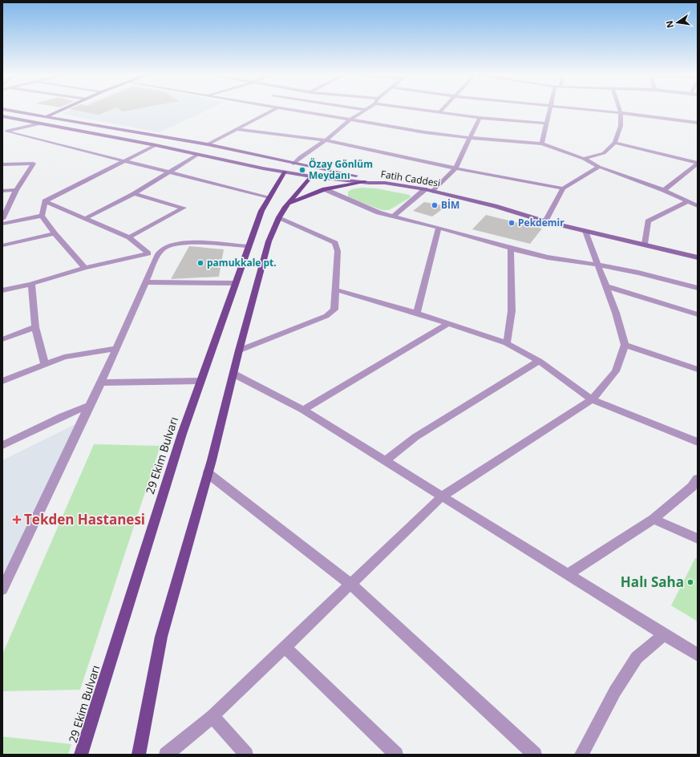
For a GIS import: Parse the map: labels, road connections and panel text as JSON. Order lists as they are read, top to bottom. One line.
{"streets":{"main road":["Fatih Caddesi","29 Ekim Bulvarı"]},"crossings":[["Fatih Caddesi","29 Ekim Bulvarı"]],"places":{"other":["Özay Gönlüm Meydanı","BİM","Pekdemir","pamukkale pt.","Halı Saha"],"health":["Tekden Hastanesi"]},"north":"left"}
